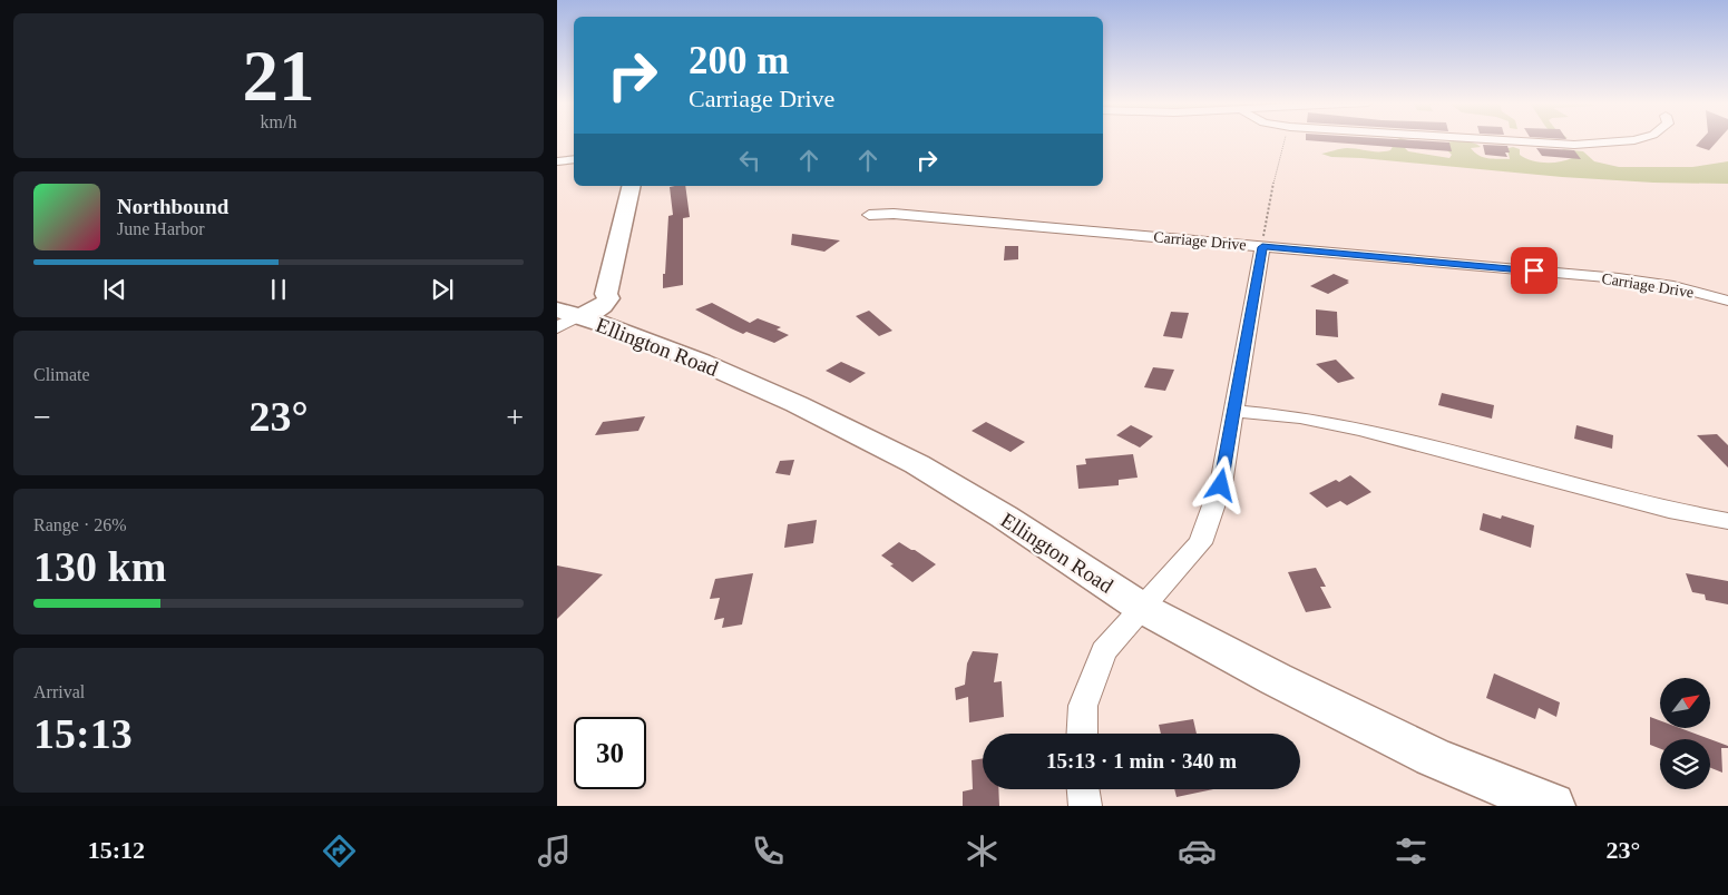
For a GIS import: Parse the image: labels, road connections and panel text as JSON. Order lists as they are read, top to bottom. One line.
{"streets":{"main road":["Ellington Road"],"street":["Carriage Drive"]},"north":"top right","page":{"tile":[["21","km/h"],"Climate",["Range · 26%","130 km"],["Arrival","15:13"]],"turn":["200 m","Carriage Drive"],"song":["Northbound","June Harbor"],"heat":["−","23°","+"],"limit":"30","trip":"15:13 · 1 min · 340 m","tabs":["15:12","23°"]}}
